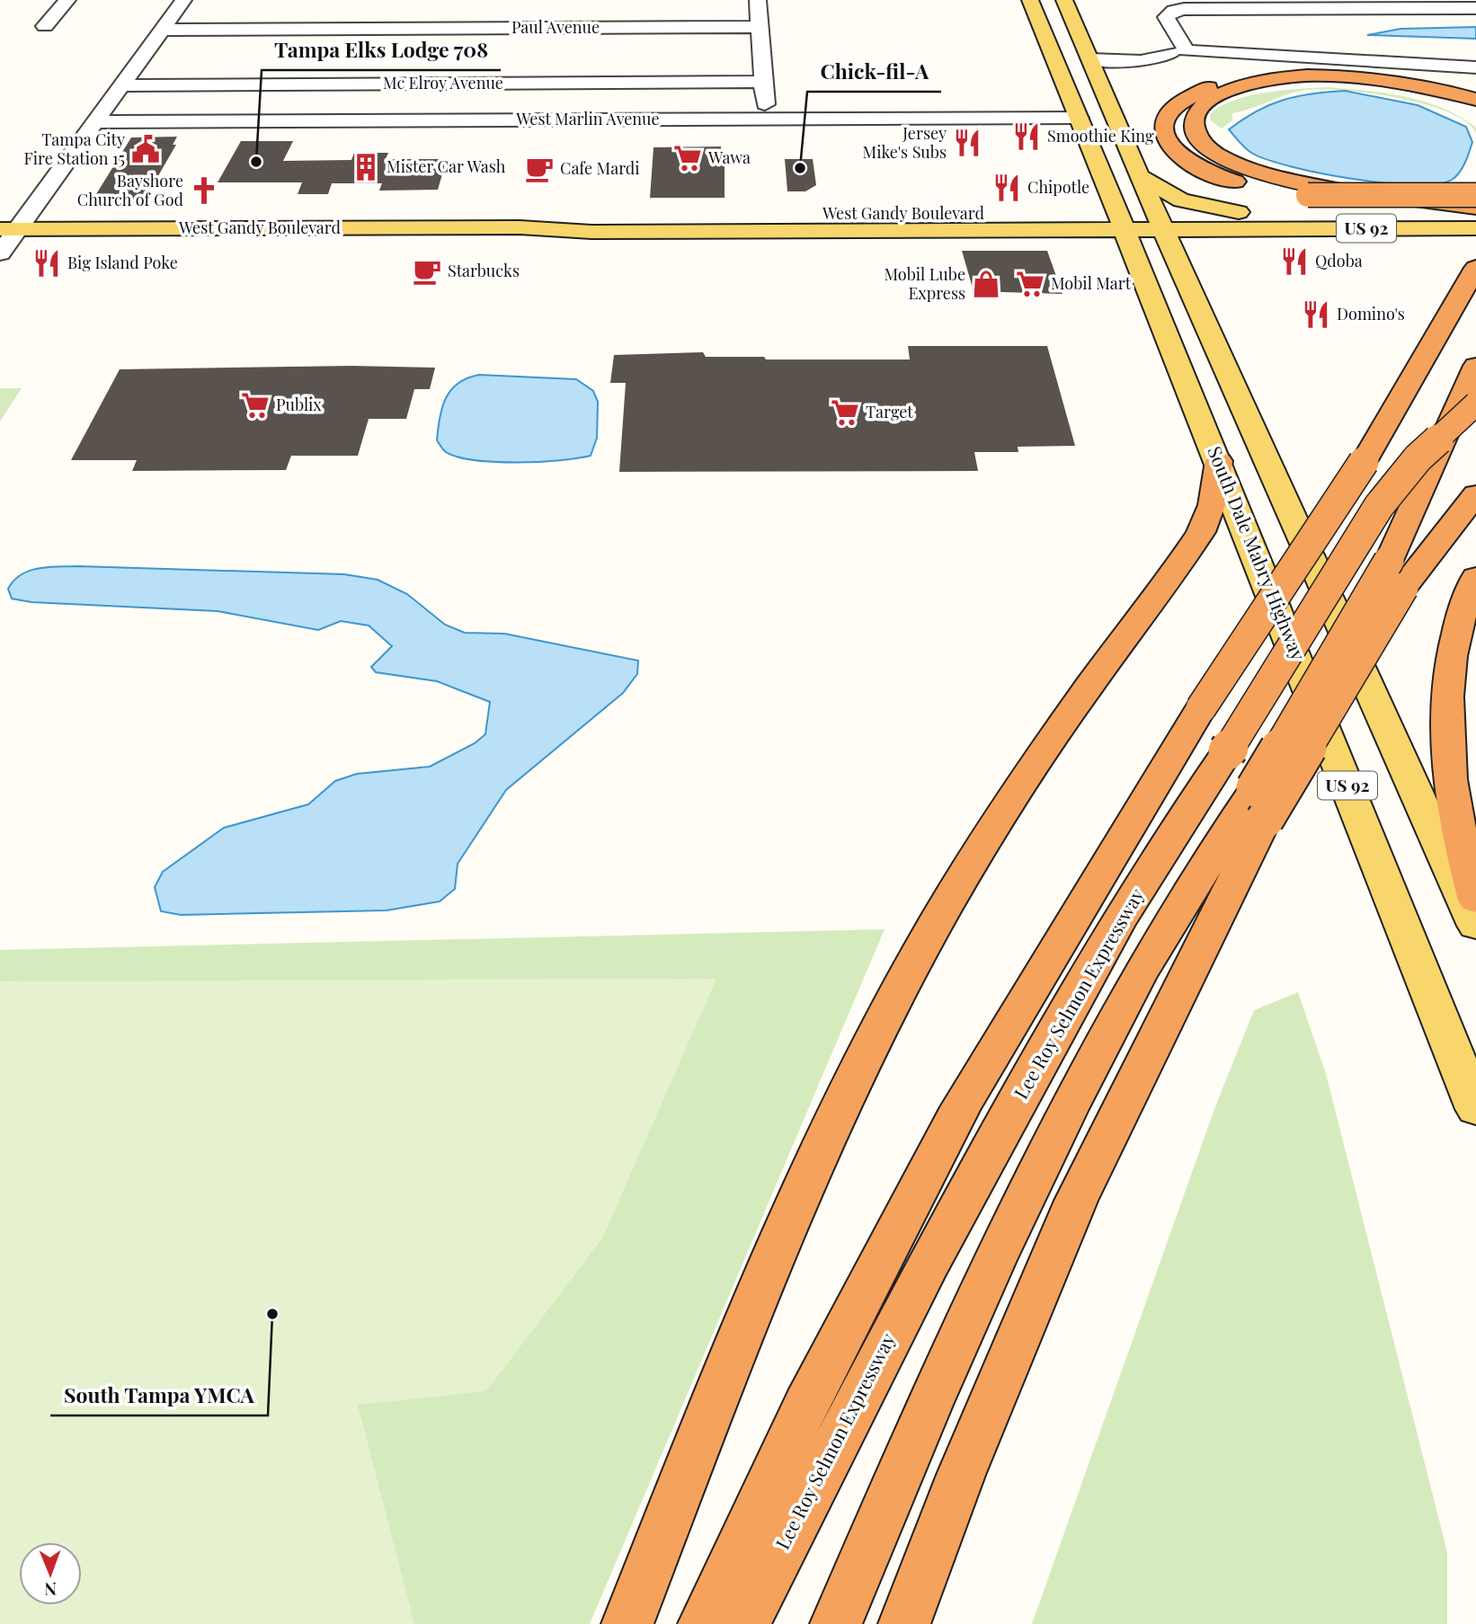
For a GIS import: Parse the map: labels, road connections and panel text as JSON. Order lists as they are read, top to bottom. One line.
{"streets":{"highway":["Lee Roy Selmon Expressway"],"main road":["West Gandy Boulevard","US 92","South Dale Mabry Highway"],"street":["Paul Avenue","Mc Elroy Avenue","West Marlin Avenue"]},"crossings":[["West Marlin Avenue","South Dale Mabry Highway"],["West Gandy Boulevard","US 92"],["West Gandy Boulevard","South Dale Mabry Highway"]],"places":{"restaurant":["Smoothie King","Jersey Mike's Subs","Chipotle","Qdoba","Big Island Poke","Domino's"],"public building":["Tampa City Fire Station 15"],"supermarket":["Wawa","Mobil Mart","Publix","Target"],"other":["Tampa Elks Lodge 708","Chick-fil-A","South Tampa YMCA"],"building":["Mister Car Wash"],"cafe":["Cafe Mardi","Starbucks"],"church":["Bayshore Church of God"],"shop":["Mobil Lube Express"]},"north":"bottom"}
